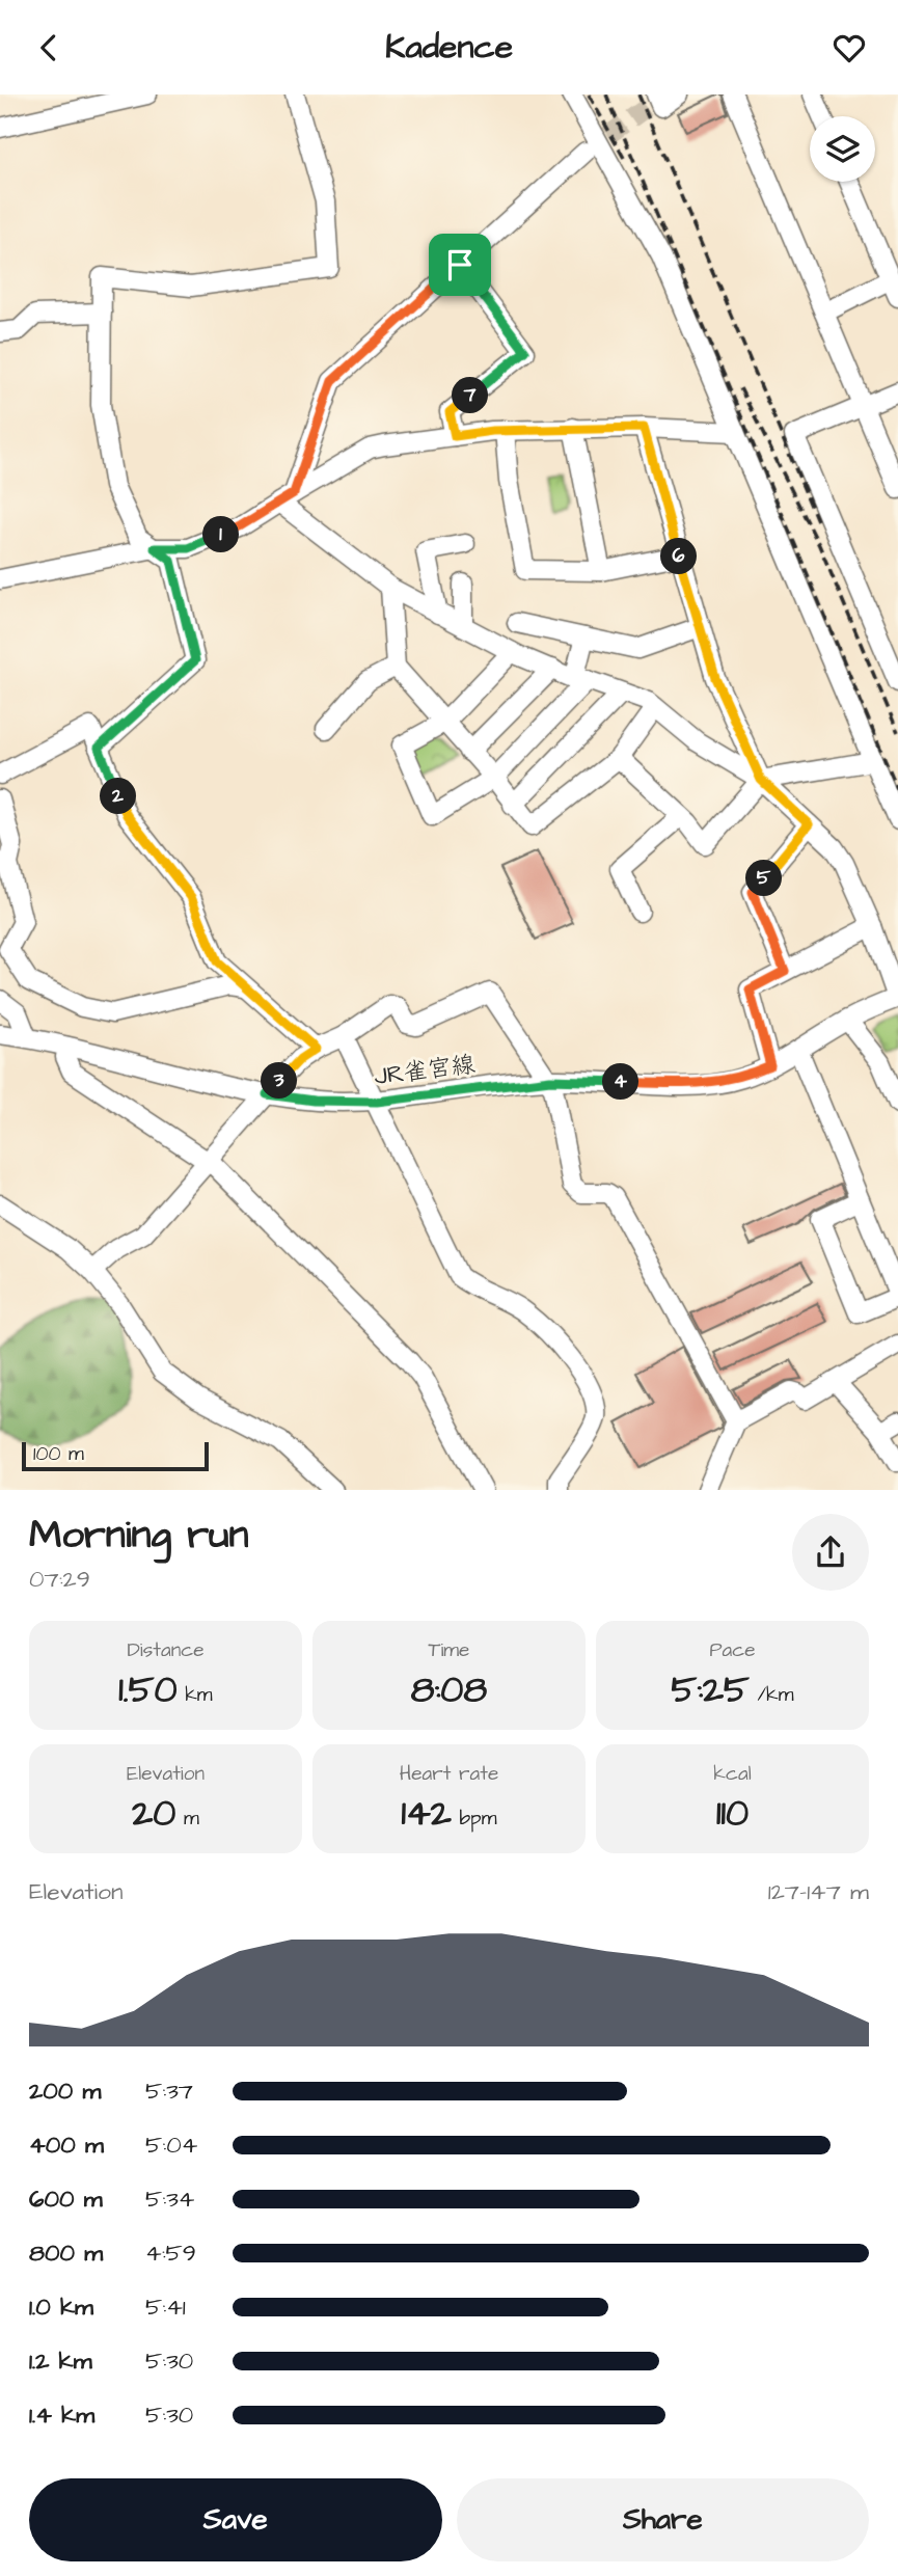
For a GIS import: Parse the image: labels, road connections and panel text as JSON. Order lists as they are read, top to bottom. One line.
{"streets":{"street":["JR雀宮線"]},"scale_bar":"100 m","page":{"header":"Kadence","pins":["7","1","6","2","5","3","4"],"scale":"100 m","heading":["Morning run","07:29"],"stats":[["Distance","1.50 km"],["Time","8:08"],["Pace","5:25 /km"],["Elevation","20 m"],["Heart rate","142 bpm"],["kcal","110"]],"chart":["Elevation","127–147 m"],"list":[{"name":"200 m","note":"5:37"},{"name":"400 m","note":"5:04"},{"name":"600 m","note":"5:34"},{"name":"800 m","note":"4:59"},{"name":"1.0 km","note":"5:41"},{"name":"1.2 km","note":"5:30"},{"name":"1.4 km","note":"5:30"}],"buttons":["Save","Share"]}}
